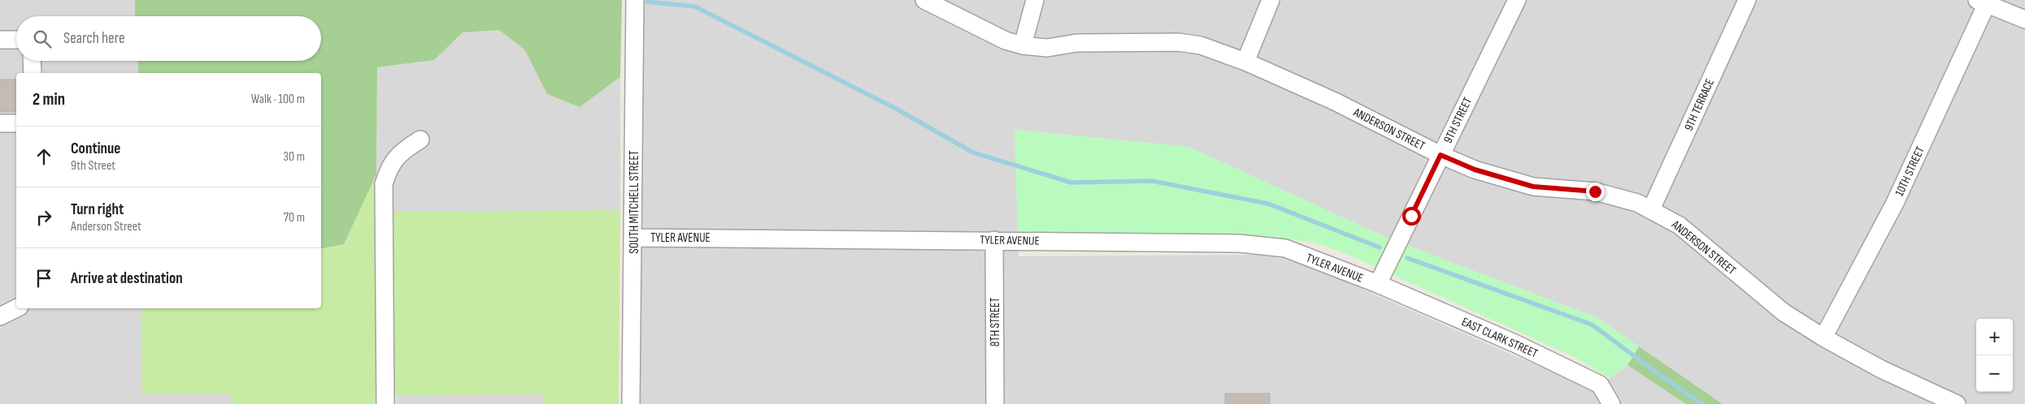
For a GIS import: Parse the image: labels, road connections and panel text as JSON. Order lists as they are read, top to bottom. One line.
{"streets":{"street":["9TH TERRACE","9TH STREET","ANDERSON STREET","10TH STREET","SOUTH MITCHELL STREET","TYLER AVENUE","8TH STREET","EAST CLARK STREET"]},"crossings":[["9TH TERRACE","ANDERSON STREET"],["9TH STREET","ANDERSON STREET"],["9TH STREET","TYLER AVENUE"],["9TH STREET","EAST CLARK STREET"],["ANDERSON STREET","10TH STREET"],["SOUTH MITCHELL STREET","TYLER AVENUE"],["TYLER AVENUE","8TH STREET"],["TYLER AVENUE","EAST CLARK STREET"]],"page":{"search":"Search here","heading":["2 min","Walk · 100 m"],"list":[["Continue","9th Street","30 m"],["Turn right","Anderson Street","70 m"],"Arrive at destination"],"map_buttons":["+","−"]}}
